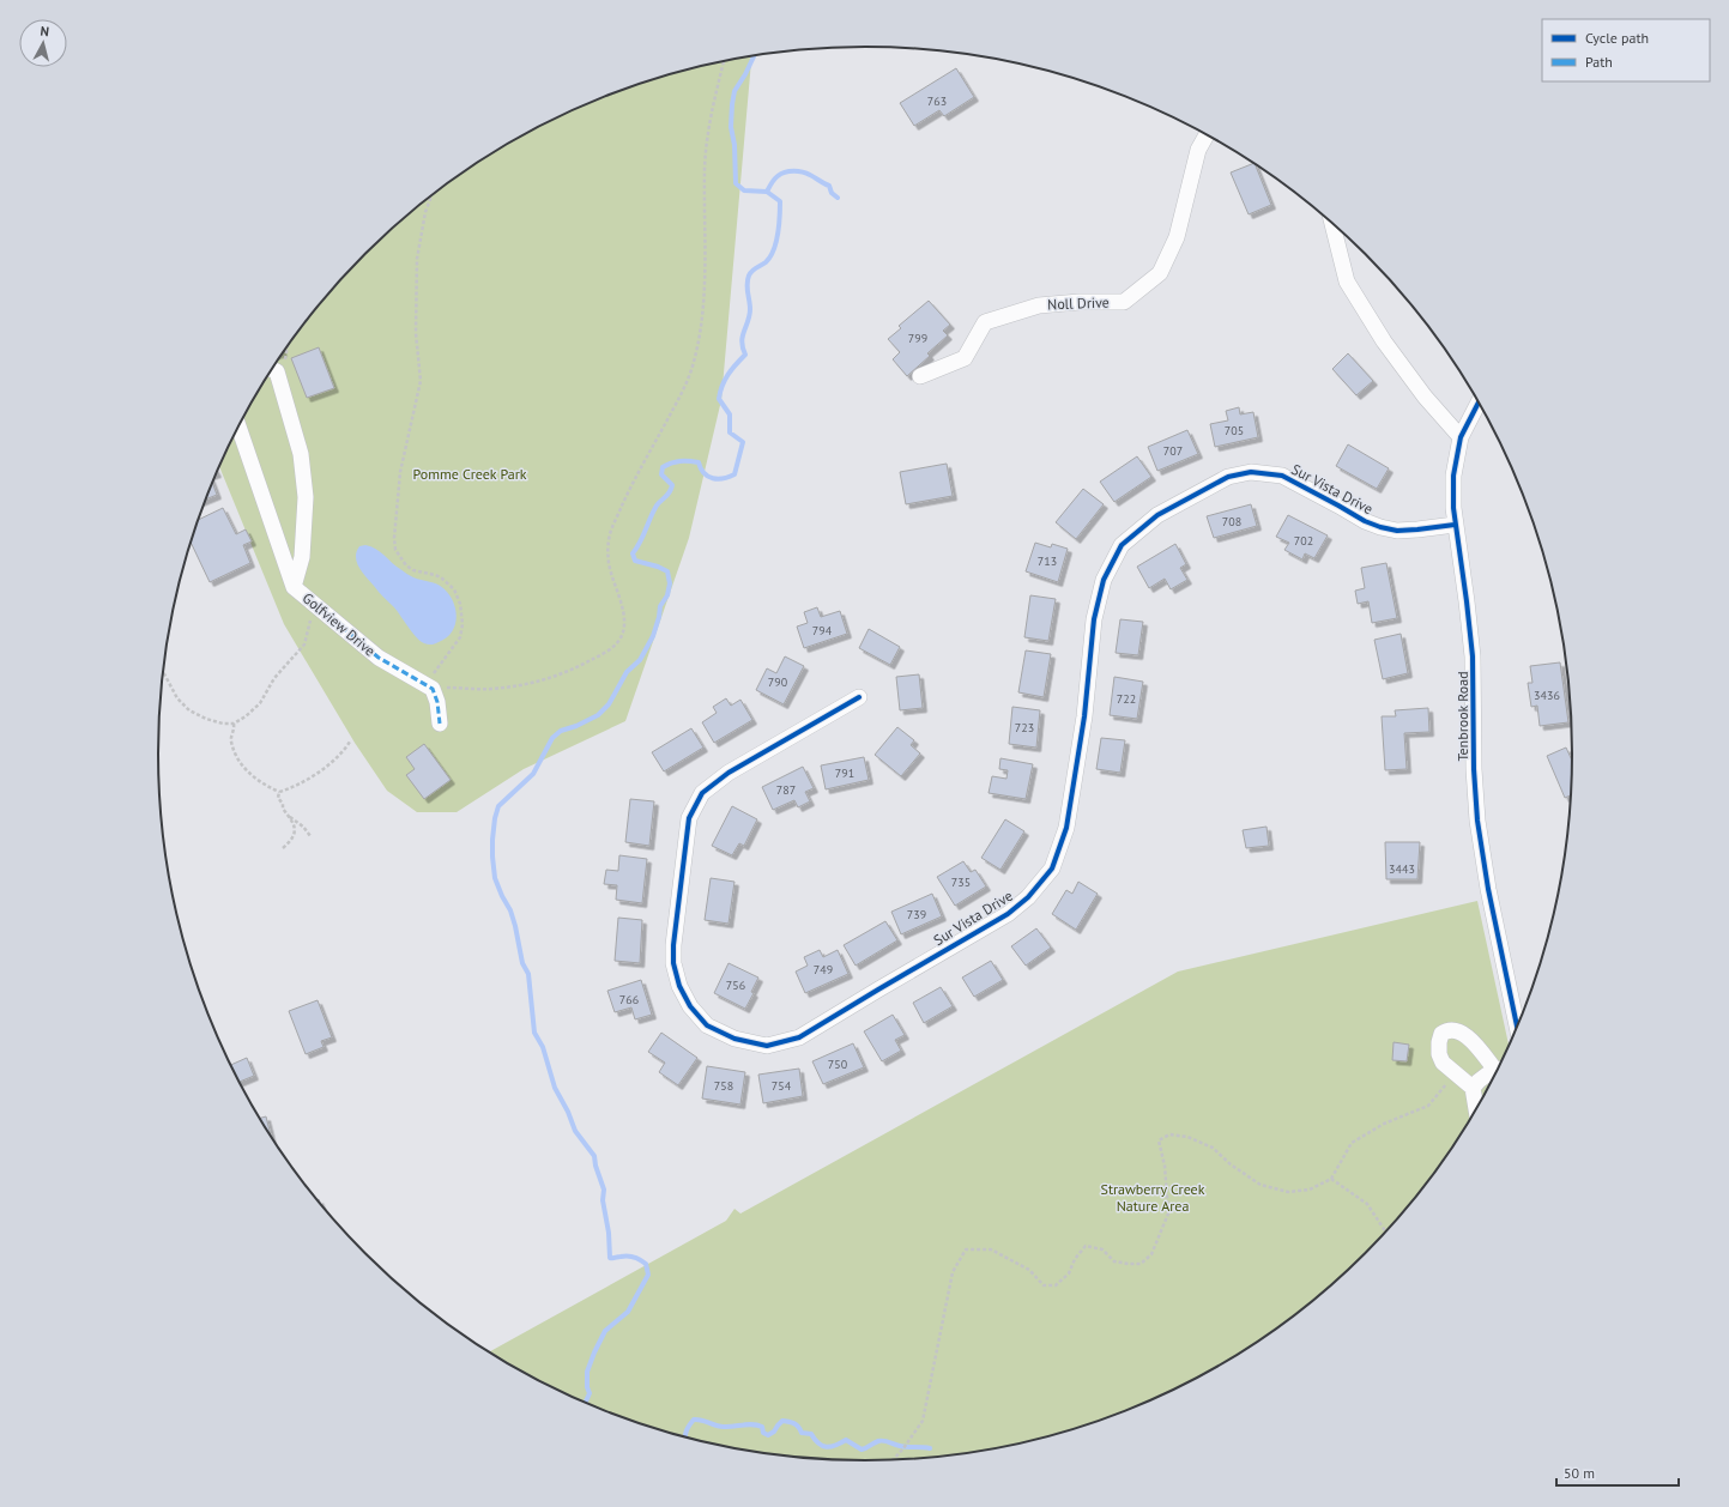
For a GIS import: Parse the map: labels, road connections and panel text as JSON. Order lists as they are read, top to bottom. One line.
{"streets":{"street":["Noll Drive","Sur Vista Drive","Golfview Drive","Tenbrook Road"]},"crossings":[["Sur Vista Drive","Tenbrook Road"]],"parks":["Pomme Creek Park","Strawberry Creek Nature Area"],"house_numbers":["763","799","705","707","708","702","713","794","790","3436","722","723","791","787","3443","735","739","749","756","766","750","758","754"],"legend":["Cycle path","Path"],"scale_bar":"50 m","north":"top"}
